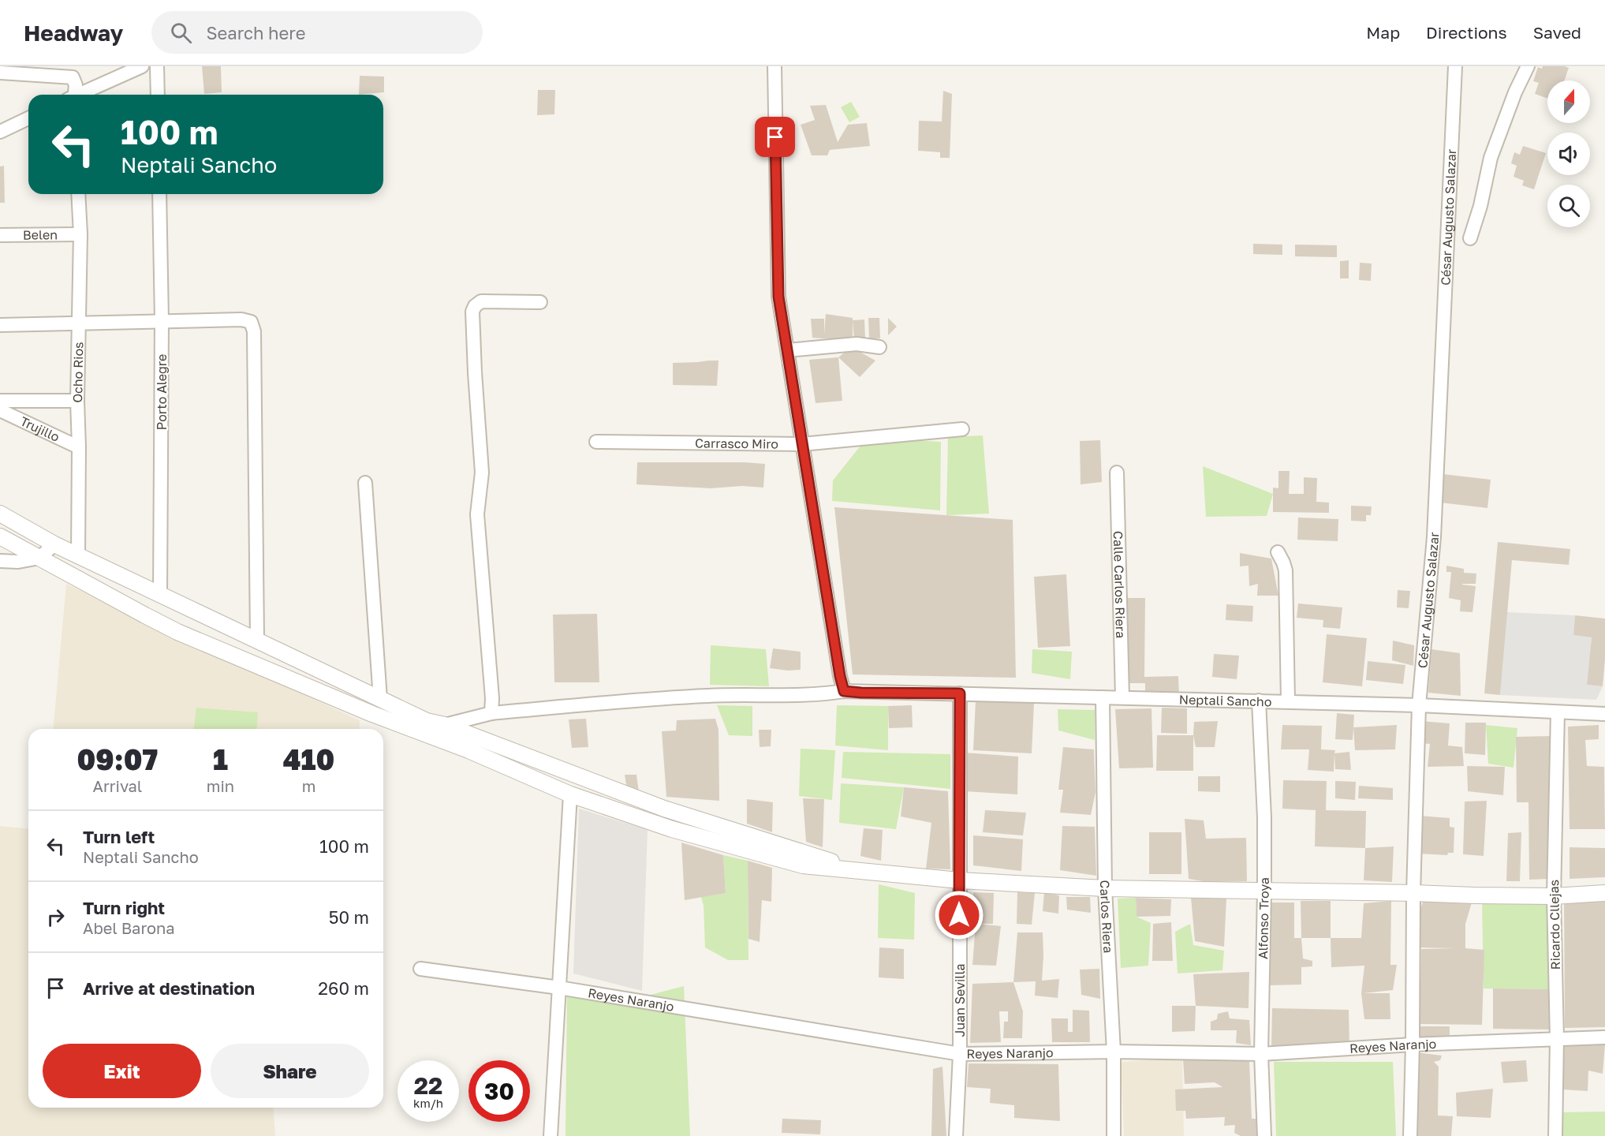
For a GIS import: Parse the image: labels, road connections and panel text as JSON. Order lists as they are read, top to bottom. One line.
{"streets":{"street":["César Augusto Salazar","Belen","Ocho Rios","Porto Alegre","Trujillo","Carrasco Miro","Calle Carlos Riera","Neptali Sancho","Carlos Riera","Alfonso Troya","Ricardo Cllejas","Reyes Naranjo","Juan Sevilla"]},"crossings":[["César Augusto Salazar","Neptali Sancho"],["César Augusto Salazar","Reyes Naranjo"],["Belen","Ocho Rios"],["Ocho Rios","Trujillo"],["Calle Carlos Riera","Neptali Sancho"],["Neptali Sancho","Carlos Riera"],["Neptali Sancho","Alfonso Troya"],["Neptali Sancho","Ricardo Cllejas"],["Neptali Sancho","Juan Sevilla"],["Carlos Riera","Reyes Naranjo"],["Alfonso Troya","Reyes Naranjo"],["Ricardo Cllejas","Reyes Naranjo"],["Reyes Naranjo","Juan Sevilla"]],"north":"top","page":{"header":"Headway","search":"Search here","nav":["Map","Directions","Saved"],"turn":["100 m","Neptali Sancho"],"eta":["09:07","Arrival","1","min","410","m"],"list":[{"name":"Turn left","note":"Neptali Sancho","value":"100 m"},{"name":"Turn right","note":"Abel Barona","value":"50 m"},{"name":"Arrive at destination","value":"260 m"}],"buttons":["Exit","Share"],"speed":"22 km/h","limit":"30"}}
